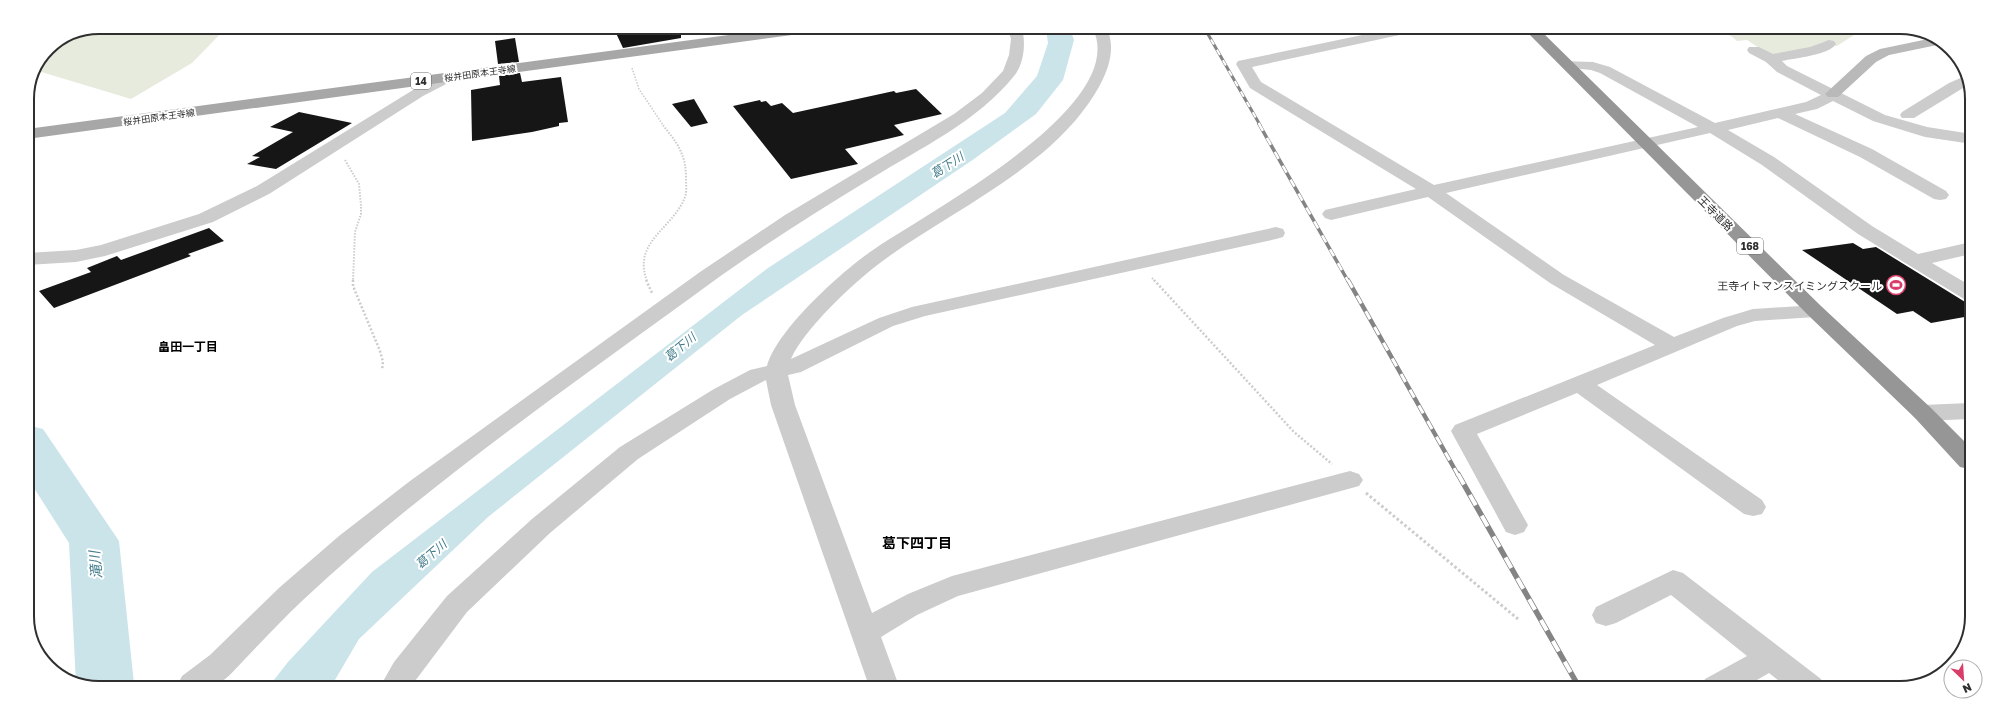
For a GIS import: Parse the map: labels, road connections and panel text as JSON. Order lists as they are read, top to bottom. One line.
{"streets":{"highway":["王寺道路","168"],"main road":["桜井田原本王寺線","14"]},"districts":["畠田一丁目","葛下四丁目"],"water":["葛下川","滝川"],"places":{"sports":["王寺イトマンスイミングスクール"]},"north":"bottom right"}
